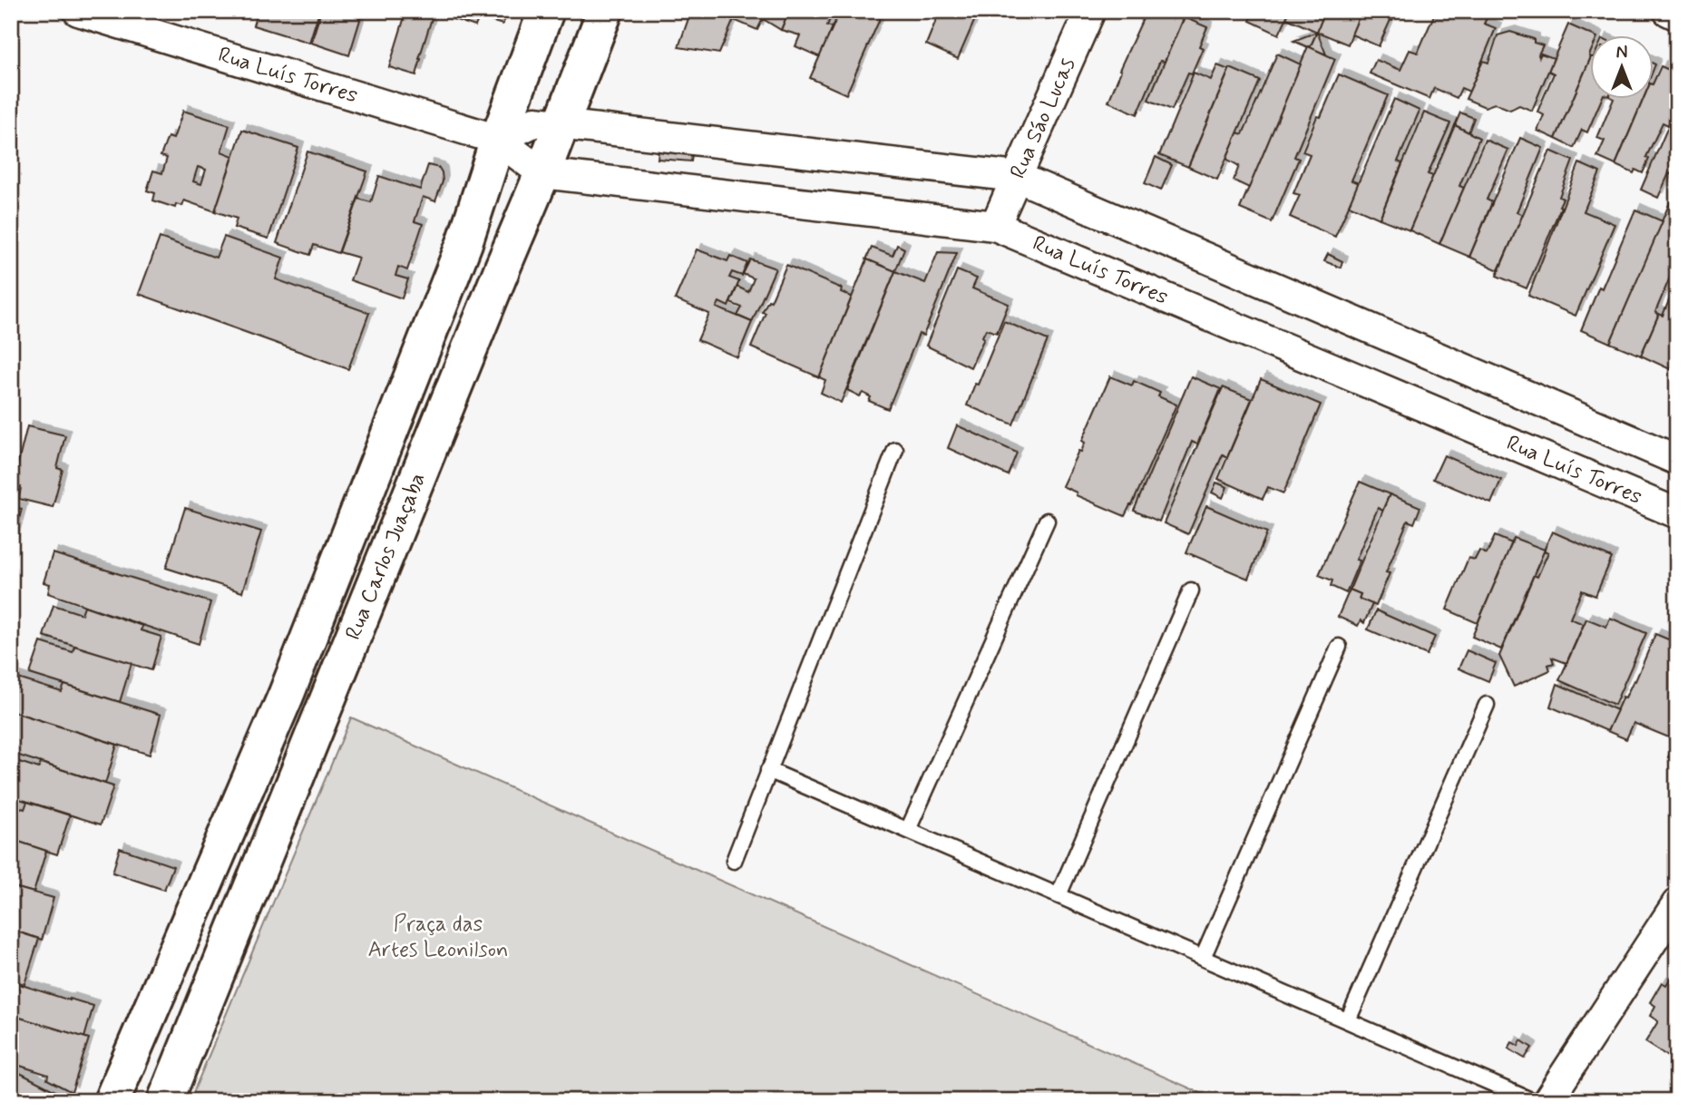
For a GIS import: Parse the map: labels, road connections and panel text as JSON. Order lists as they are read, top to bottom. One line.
{"streets":{"street":["Rua Luís Torres","Rua Sáo Lucas","Rua Carlos Juaçaba"]},"crossings":[["Rua Luís Torres","Rua Sáo Lucas"],["Rua Luís Torres","Rua Carlos Juaçaba"]],"parks":["Praça das Artes Leonilson"],"north":"top"}
